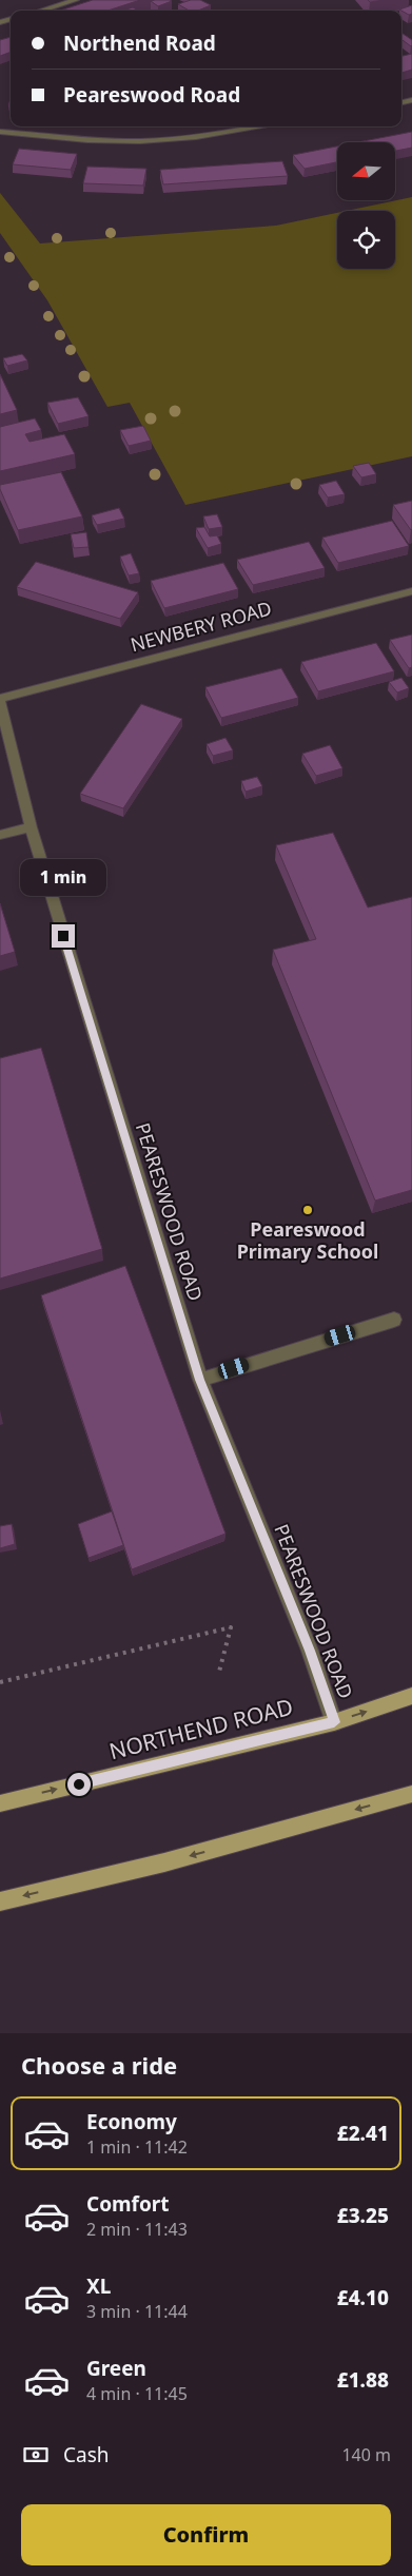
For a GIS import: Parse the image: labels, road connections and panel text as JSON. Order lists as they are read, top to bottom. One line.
{"streets":{"main road":["NORTHEND ROAD"],"street":["NEWBERY ROAD","PEARESWOOD ROAD"]},"crossings":[["NEWBERY ROAD","PEARESWOOD ROAD"],["PEARESWOOD ROAD","NORTHEND ROAD"]],"places":["Peareswood Primary School"],"north":"left","page":{"banner":["Northend Road","Peareswood Road"],"bubble":"1 min","heading":"Choose a ride","list":[{"name":"Economy","note":"1 min · 11:42","value":"£2.41"},{"name":"Comfort","note":"2 min · 11:43","value":"£3.25"},{"name":"XL","note":"3 min · 11:44","value":"£4.10"},{"name":"Green","note":"4 min · 11:45","value":"£1.88"}],"pay":["Cash","140 m"],"buttons":"Confirm"}}
